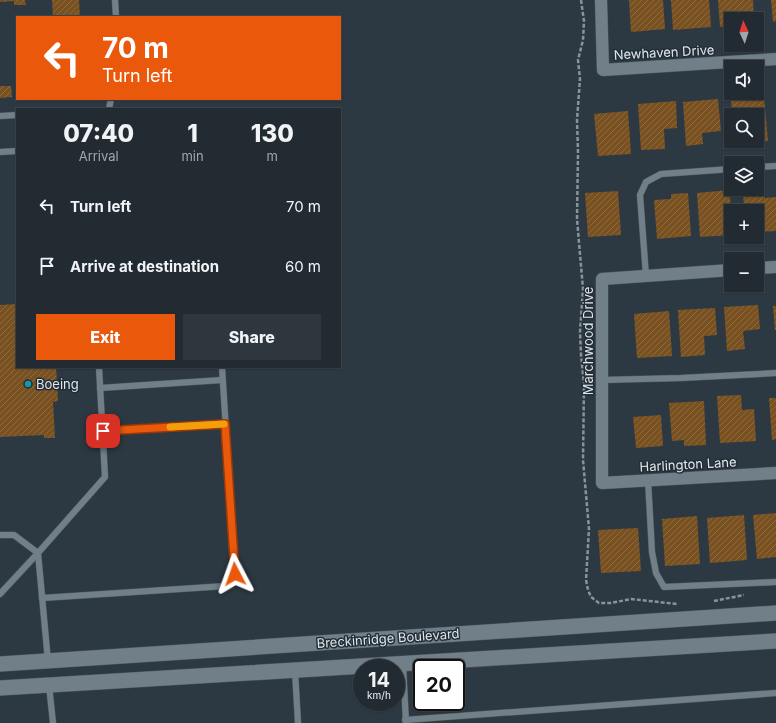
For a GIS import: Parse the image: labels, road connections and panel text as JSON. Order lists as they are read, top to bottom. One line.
{"streets":{"street":["Newhaven Drive","Marchwood Drive","Harlington Lane","Breckinridge Boulevard"]},"crossings":[["Marchwood Drive","Harlington Lane"]],"places":["Boeing"],"north":"top","page":{"map_buttons":["+","−"],"turn":["70 m","Turn left"],"eta":["07:40","Arrival","1","min","130","m"],"list":[{"name":"Turn left","value":"70 m"},{"name":"Arrive at destination","value":"60 m"}],"buttons":["Exit","Share"],"speed":"14 km/h","limit":"20"}}
